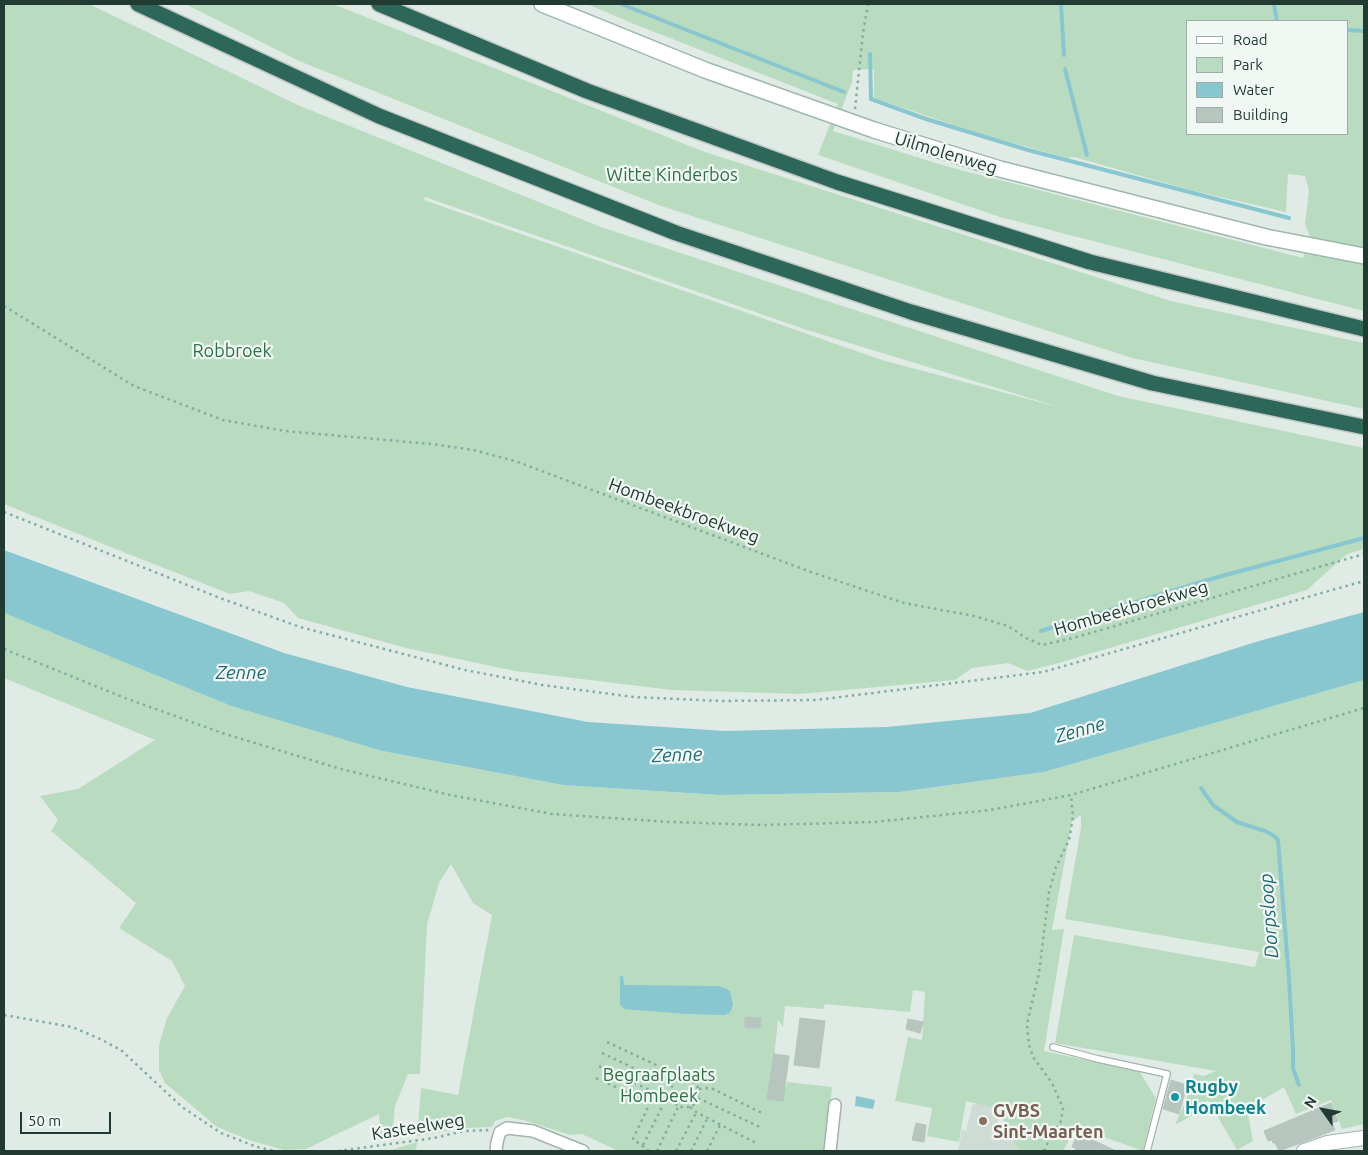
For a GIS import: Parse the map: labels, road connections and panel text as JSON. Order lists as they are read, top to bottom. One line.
{"streets":{"main road":["Uilmolenweg"],"path":["Hombeekbroekweg","Kasteelweg"]},"water":["Zenne","Dorpsloop"],"parks":["Witte Kinderbos","Robbroek","Begraafplaats Hombeek"],"places":["Rugby Hombeek","GVBS Sint-Maarten"],"legend":["Road","Park","Water","Building"],"scale_bar":"50 m","north":"top left"}
